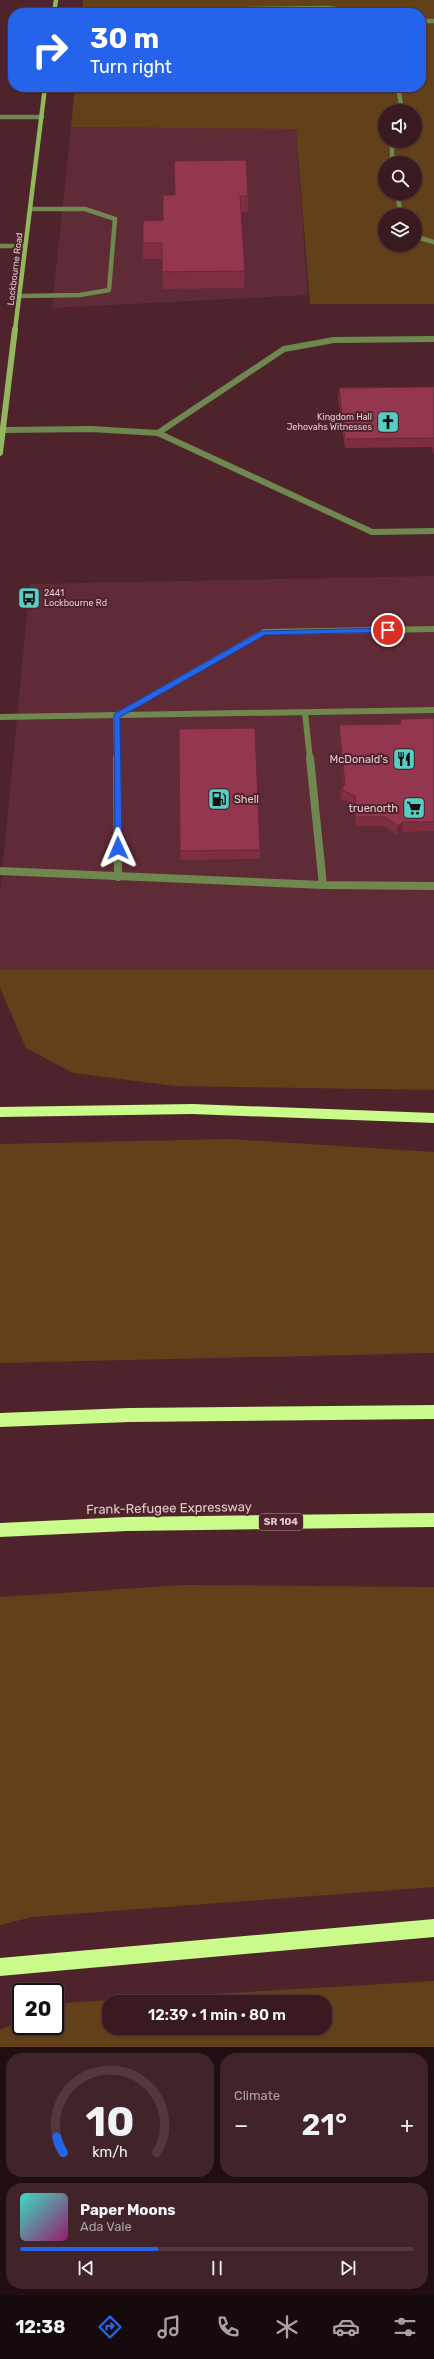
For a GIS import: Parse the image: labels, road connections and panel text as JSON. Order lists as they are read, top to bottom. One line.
{"streets":{"highway":["Frank-Refugee Expressway","SR 104"],"main road":["Lockbourne Road"]},"places":{"church":["Kingdom Hall Jehovahs Witnesses"],"bus stop":["2441 Lockbourne Rd"],"restaurant":["McDonald's"],"fuel station":["Shell"],"supermarket":["truenorth"]},"page":{"turn":["30 m","Turn right"],"limit":"20","trip":"12:39 · 1 min · 80 m","tile":"Climate","heat":["−","21°","+"],"song":["Paper Moons","Ada Vale"],"tabs":"12:38","gauge":["10","km/h"]}}
